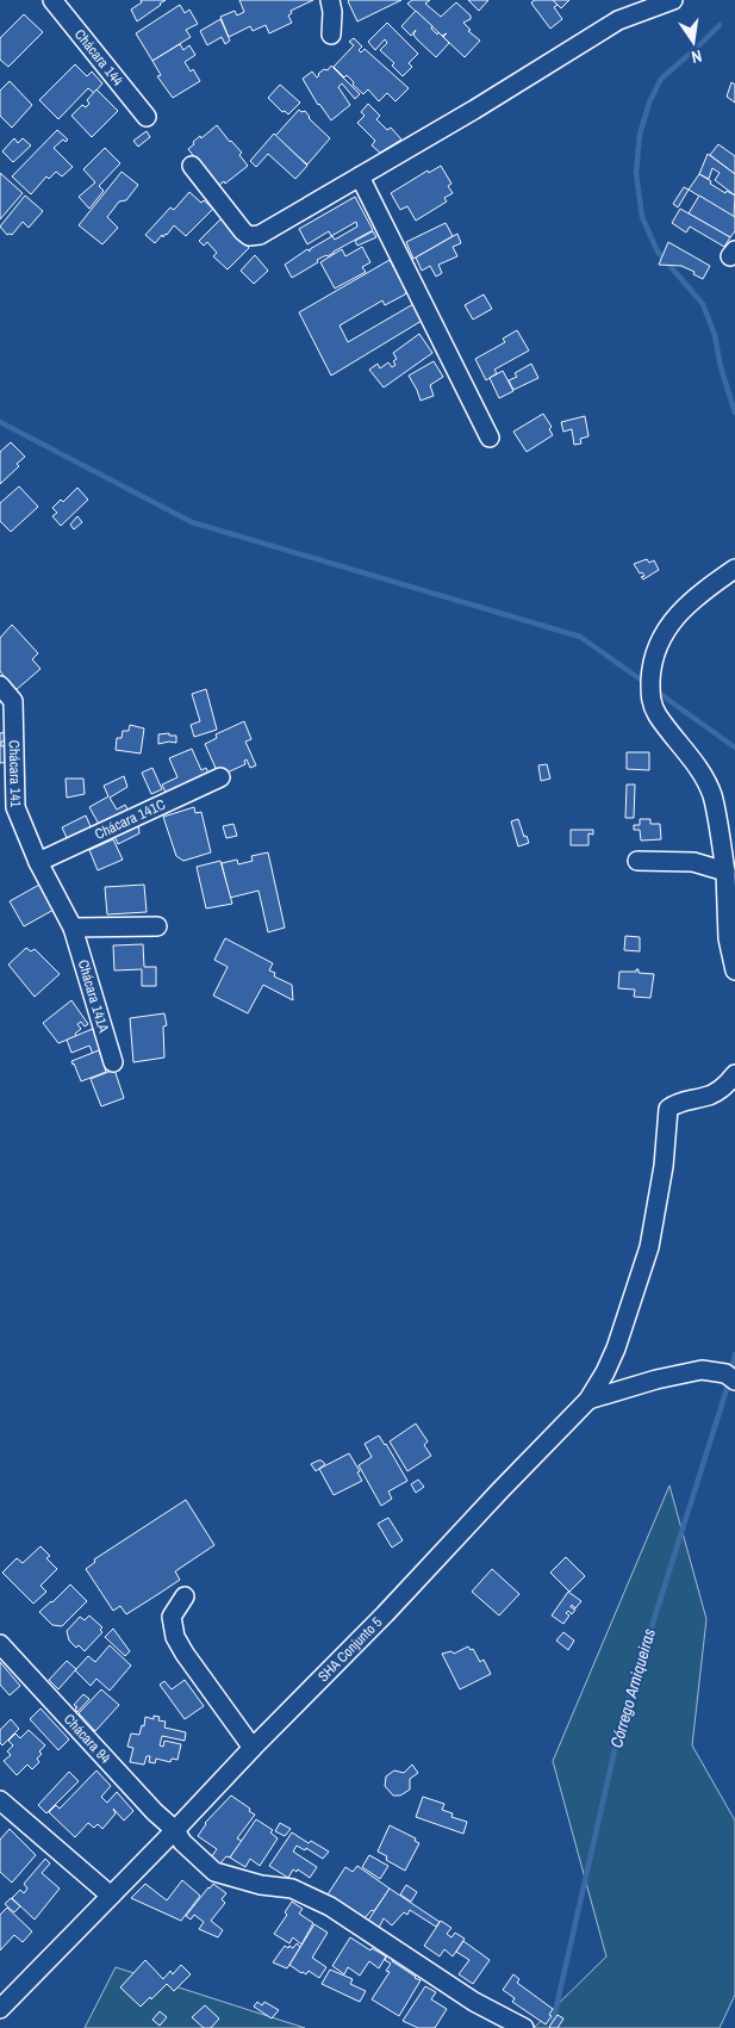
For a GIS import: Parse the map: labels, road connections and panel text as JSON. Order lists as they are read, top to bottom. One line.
{"streets":{"street":["Chácara 144","Chácara 141","Chácara 141C","Chácara 141A","SHA Conjunto 5","Chácara 94"]},"crossings":[["Chácara 141","Chácara 141C"],["Chácara 141","Chácara 141A"],["Chácara 141C","Chácara 141A"],["SHA Conjunto 5","Chácara 94"]],"water":["Córrego Arniqueiras"],"north":"bottom"}
